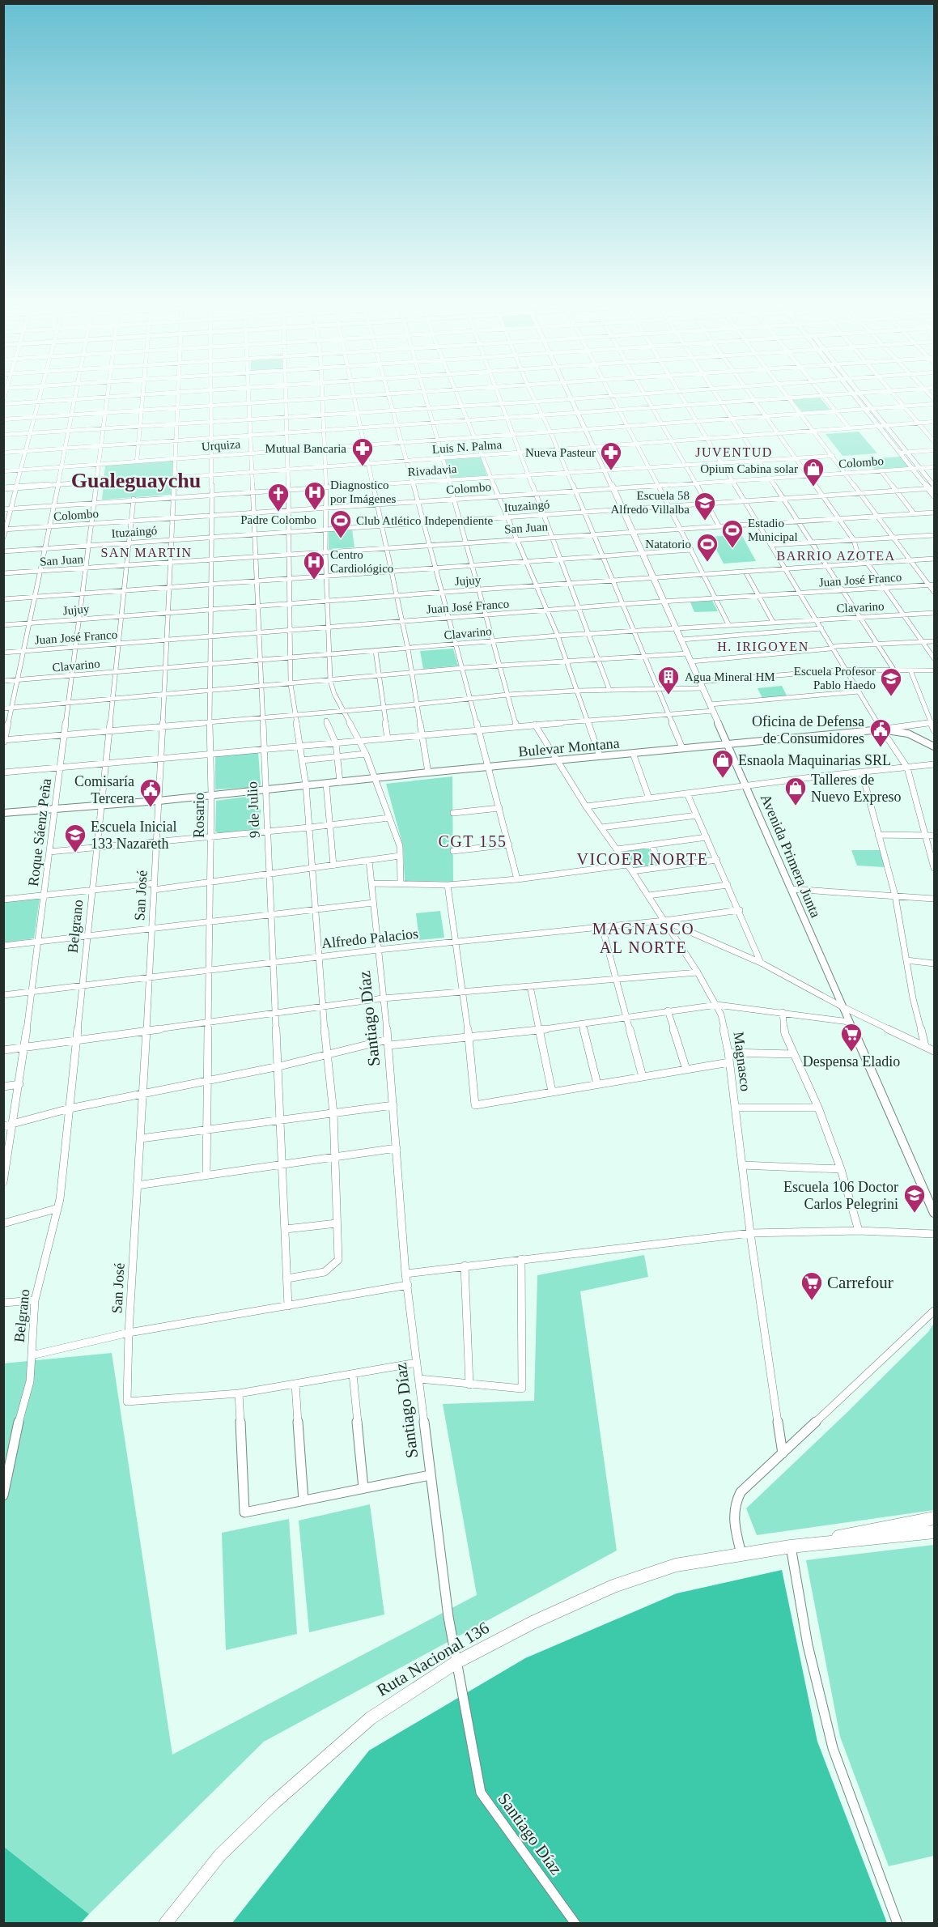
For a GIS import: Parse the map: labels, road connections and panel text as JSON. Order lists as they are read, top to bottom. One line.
{"streets":{"highway":["Ruta Nacional 136"],"main road":["Bulevar Montana","Avenida Primera Junta"],"street":["Urquiza","Luis N. Palma","Colombo","Rivadavia","Ituzaingó","San Juan","Juan José Franco","Jujuy","Clavarino","9 de Julio","Rosario","Roque Sáenz Peña","San José","Belgrano","Alfredo Palacios","Santiago Díaz","Magnasco"]},"crossings":[["Urquiza","9 de Julio"],["Urquiza","Rosario"],["Urquiza","Roque Sáenz Peña"],["Urquiza","Avenida Primera Junta"],["Urquiza","San José"],["Luis N. Palma","9 de Julio"],["Luis N. Palma","Rosario"],["Luis N. Palma","Avenida Primera Junta"],["Luis N. Palma","San José"],["Colombo","9 de Julio"],["Colombo","Rosario"],["Colombo","Roque Sáenz Peña"],["Colombo","Avenida Primera Junta"],["Colombo","San José"],["Colombo","Belgrano"],["Rivadavia","9 de Julio"],["Rivadavia","Rosario"],["Rivadavia","Roque Sáenz Peña"],["Rivadavia","Avenida Primera Junta"],["Rivadavia","San José"],["Rivadavia","Belgrano"],["Ituzaingó","9 de Julio"],["Ituzaingó","Rosario"],["Ituzaingó","Roque Sáenz Peña"],["Ituzaingó","Avenida Primera Junta"],["Ituzaingó","San José"],["Ituzaingó","Belgrano"],["San Juan","9 de Julio"],["San Juan","Rosario"],["San Juan","Roque Sáenz Peña"],["San Juan","Avenida Primera Junta"],["San Juan","San José"],["San Juan","Belgrano"],["Juan José Franco","9 de Julio"],["Juan José Franco","Rosario"],["Juan José Franco","Roque Sáenz Peña"],["Juan José Franco","Avenida Primera Junta"],["Juan José Franco","San José"],["Juan José Franco","Belgrano"],["Jujuy","9 de Julio"],["Jujuy","Rosario"],["Jujuy","Roque Sáenz Peña"],["Jujuy","Avenida Primera Junta"],["Jujuy","San José"],["Jujuy","Belgrano"],["Clavarino","9 de Julio"],["Clavarino","Rosario"],["Clavarino","Roque Sáenz Peña"],["Clavarino","Avenida Primera Junta"],["Clavarino","San José"],["Clavarino","Belgrano"],["Bulevar Montana","9 de Julio"],["Bulevar Montana","Rosario"],["Bulevar Montana","Roque Sáenz Peña"],["Bulevar Montana","Avenida Primera Junta"],["Bulevar Montana","San José"],["Bulevar Montana","Belgrano"],["Bulevar Montana","Magnasco"],["9 de Julio","Alfredo Palacios"],["Rosario","Alfredo Palacios"],["Roque Sáenz Peña","Alfredo Palacios"],["San José","Alfredo Palacios"],["Belgrano","Alfredo Palacios"],["Alfredo Palacios","Santiago Díaz"],["Alfredo Palacios","Magnasco"],["Santiago Díaz","Ruta Nacional 136"]],"districts":["JUVENTUD","Gualeguaychu","SAN MARTIN","BARRIO AZOTEA","H. IRIGOYEN","CGT 155","VICOER NORTE","MAGNASCO AL NORTE"],"places":{"pharmacy":["Mutual Bancaria","Nueva Pasteur"],"shop":["Opium Cabina solar","Esnaola Maquinarias SRL","Talleres de Nuevo Expreso"],"hospital":["Diagnostico por Imágenes","Centro Cardiológico"],"church":["Padre Colombo"],"school or university":["Escuela 58 Alfredo Villalba","Escuela Profesor Pablo Haedo","Escuela Inicial 133 Nazareth","Escuela 106 Doctor Carlos Pelegrini"],"sports":["Club Atlético Independiente","Estadio Municipal","Natatorio"],"building":["Agua Mineral HM"],"public building":["Oficina de Defensa de Consumidores","Comisaría Tercera"],"supermarket":["Despensa Eladio","Carrefour"]}}
